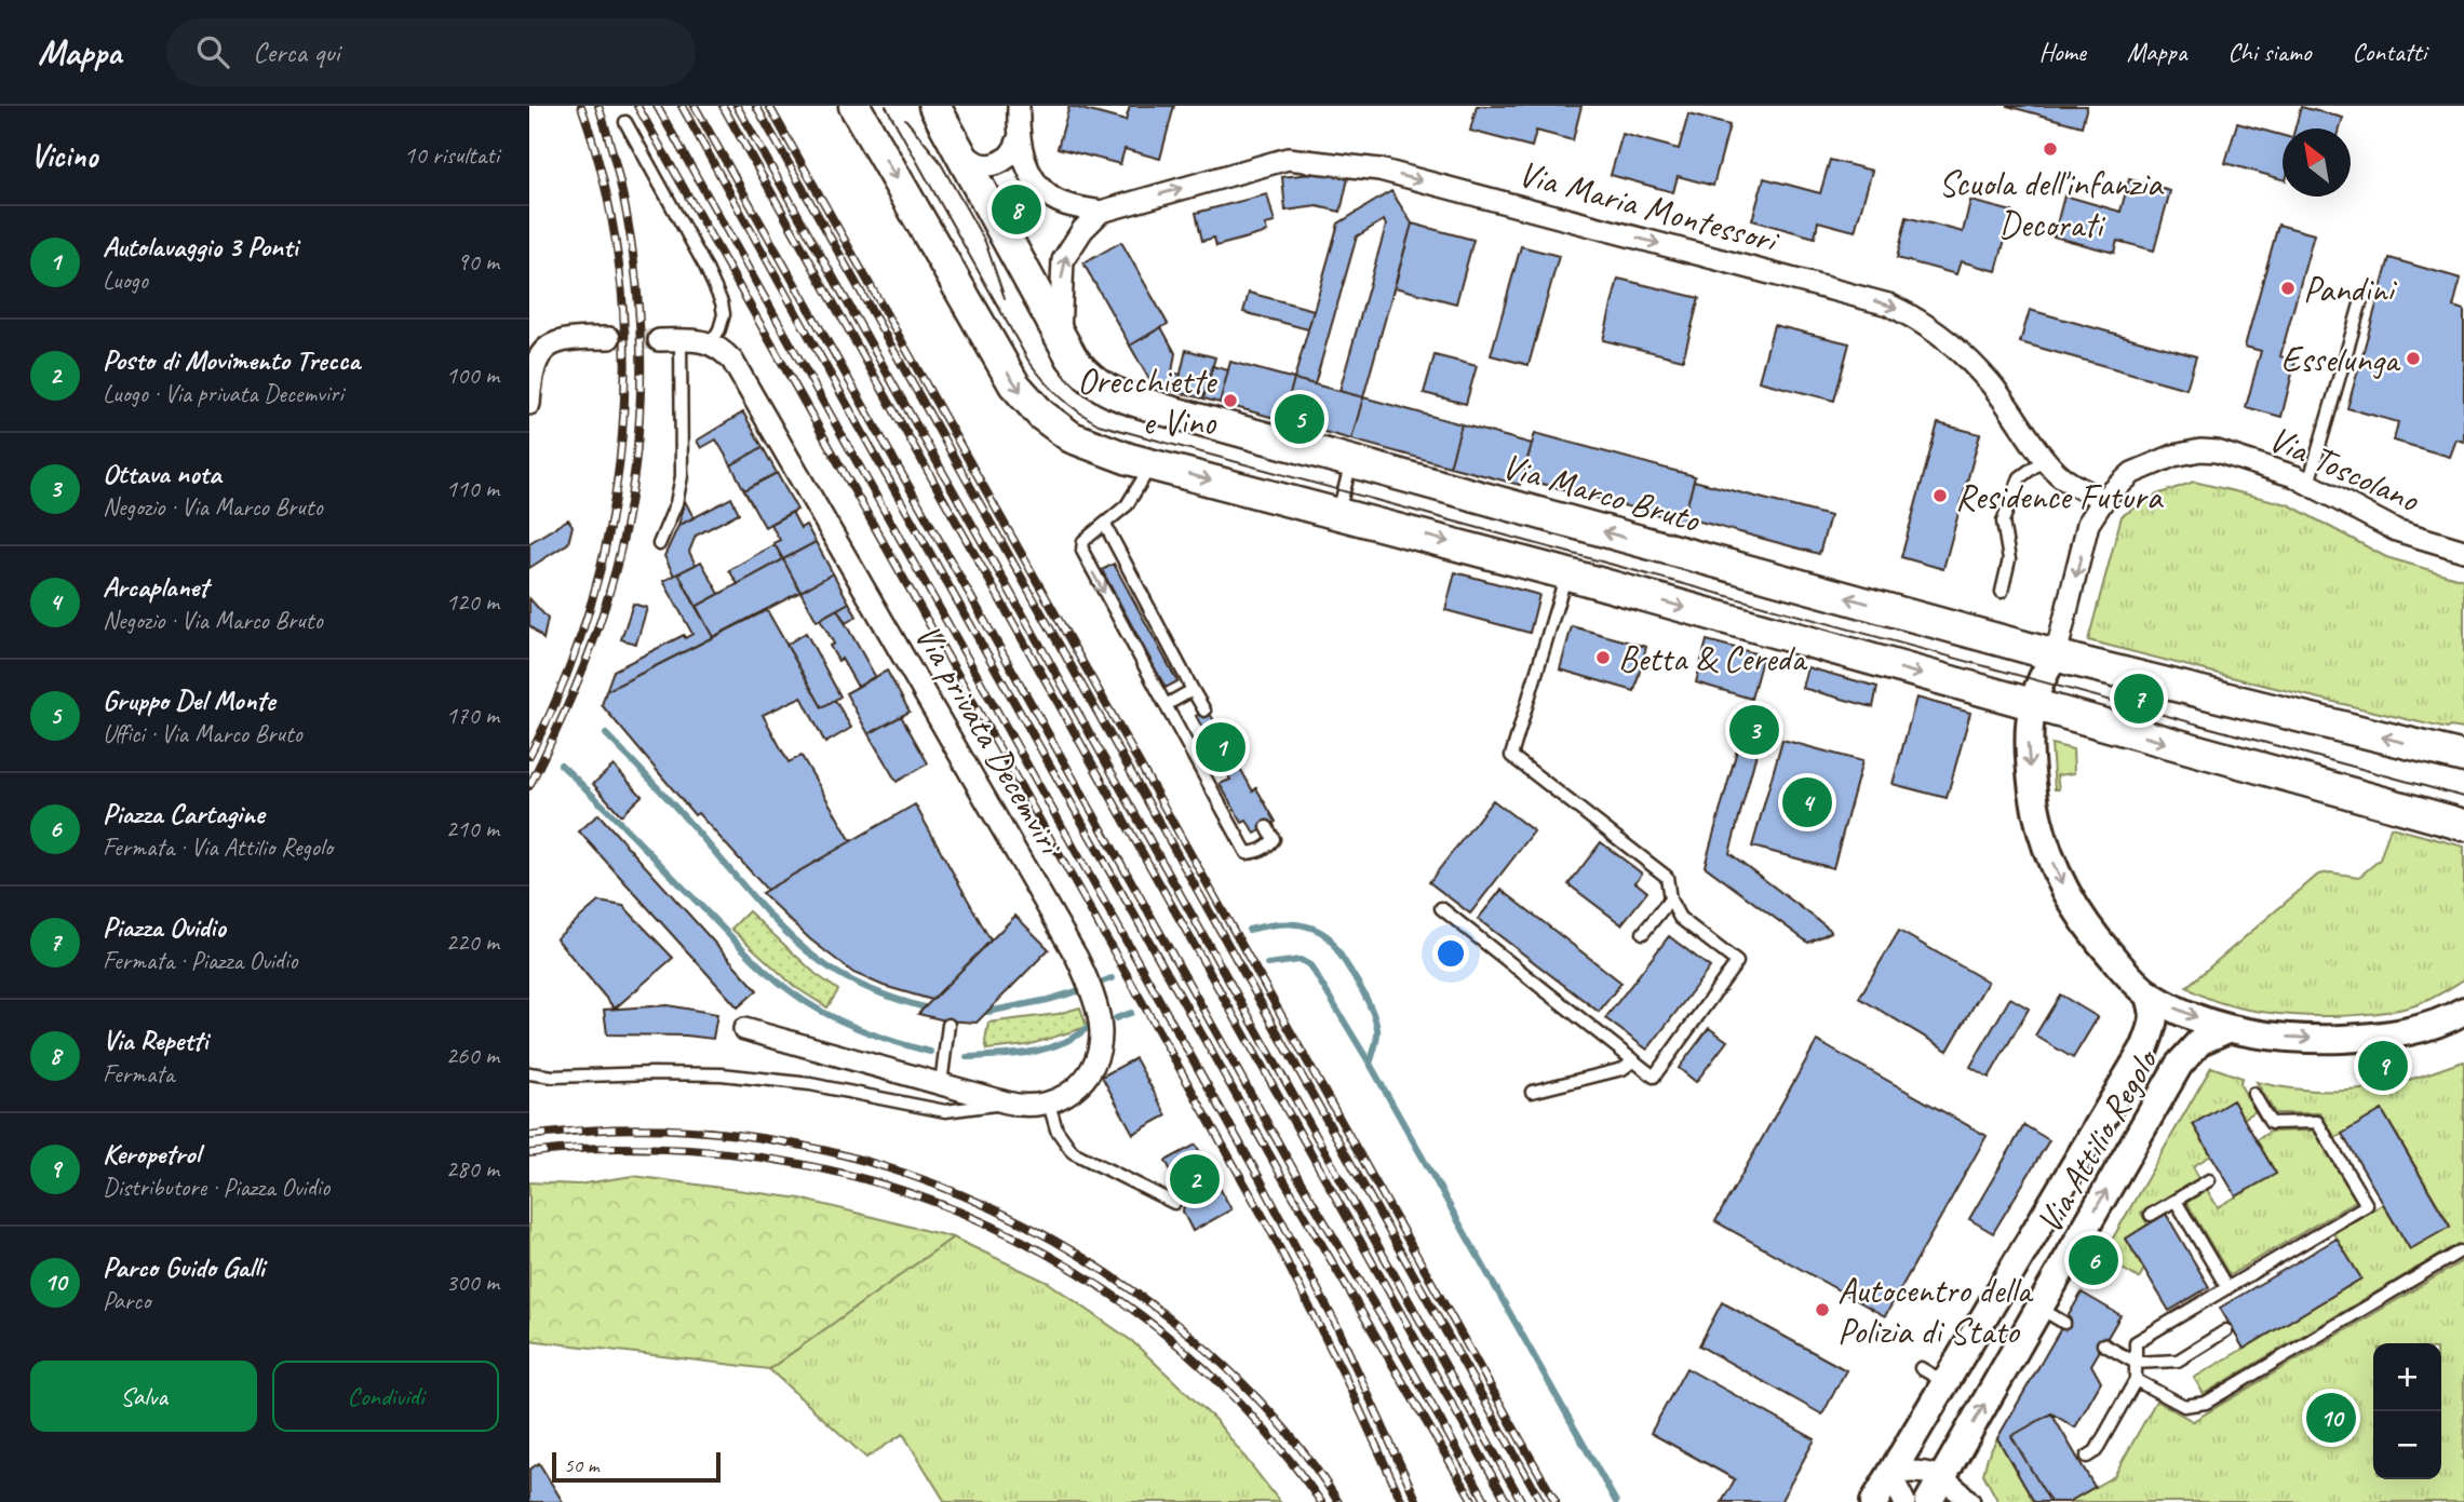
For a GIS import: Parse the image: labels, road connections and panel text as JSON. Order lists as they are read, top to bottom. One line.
{"streets":{"main road":["Via Marco Bruto"],"street":["Via Maria Montessori","Via Toscolano","Via privata Decemviri","Via Attilio Regolo"]},"crossings":[["Via Maria Montessori","Via Toscolano"],["Via Toscolano","Via Marco Bruto"]],"one_way":["Via Maria Montessori"],"places":["Scuola dell'infanzia Decorati","Pandini","Esselunga","Orecchiette e Vino","Residence Futura","Betta & Cereda","Autocentro della Polizia di Stato"],"scale_bar":"50 m","north":"top left","page":{"header":"Mappa","search":"Cerca qui","nav":["Home","Mappa","Chi siamo","Contatti"],"heading":["Vicino","10 risultati"],"pins":["8","5","7","3","1","4","9","2","6","10"],"list":[{"mark":"1","name":"Autolavaggio 3 Ponti","note":"Luogo","value":"90 m"},{"mark":"2","name":"Posto di Movimento Trecca","note":"Luogo · Via privata Decemviri","value":"100 m"},{"mark":"3","name":"Ottava nota","note":"Negozio · Via Marco Bruto","value":"110 m"},{"mark":"4","name":"Arcaplanet","note":"Negozio · Via Marco Bruto","value":"120 m"},{"mark":"5","name":"Gruppo Del Monte","note":"Uffici · Via Marco Bruto","value":"170 m"},{"mark":"6","name":"Piazza Cartagine","note":"Fermata · Via Attilio Regolo","value":"210 m"},{"mark":"7","name":"Piazza Ovidio","note":"Fermata · Piazza Ovidio","value":"220 m"},{"mark":"8","name":"Via Repetti","note":"Fermata","value":"260 m"},{"mark":"9","name":"Keropetrol","note":"Distributore · Piazza Ovidio","value":"280 m"},{"mark":"10","name":"Parco Guido Galli","note":"Parco","value":"300 m"}],"buttons":["Salva","Condividi"],"map_buttons":["+","−"],"scale":"50 m"}}
